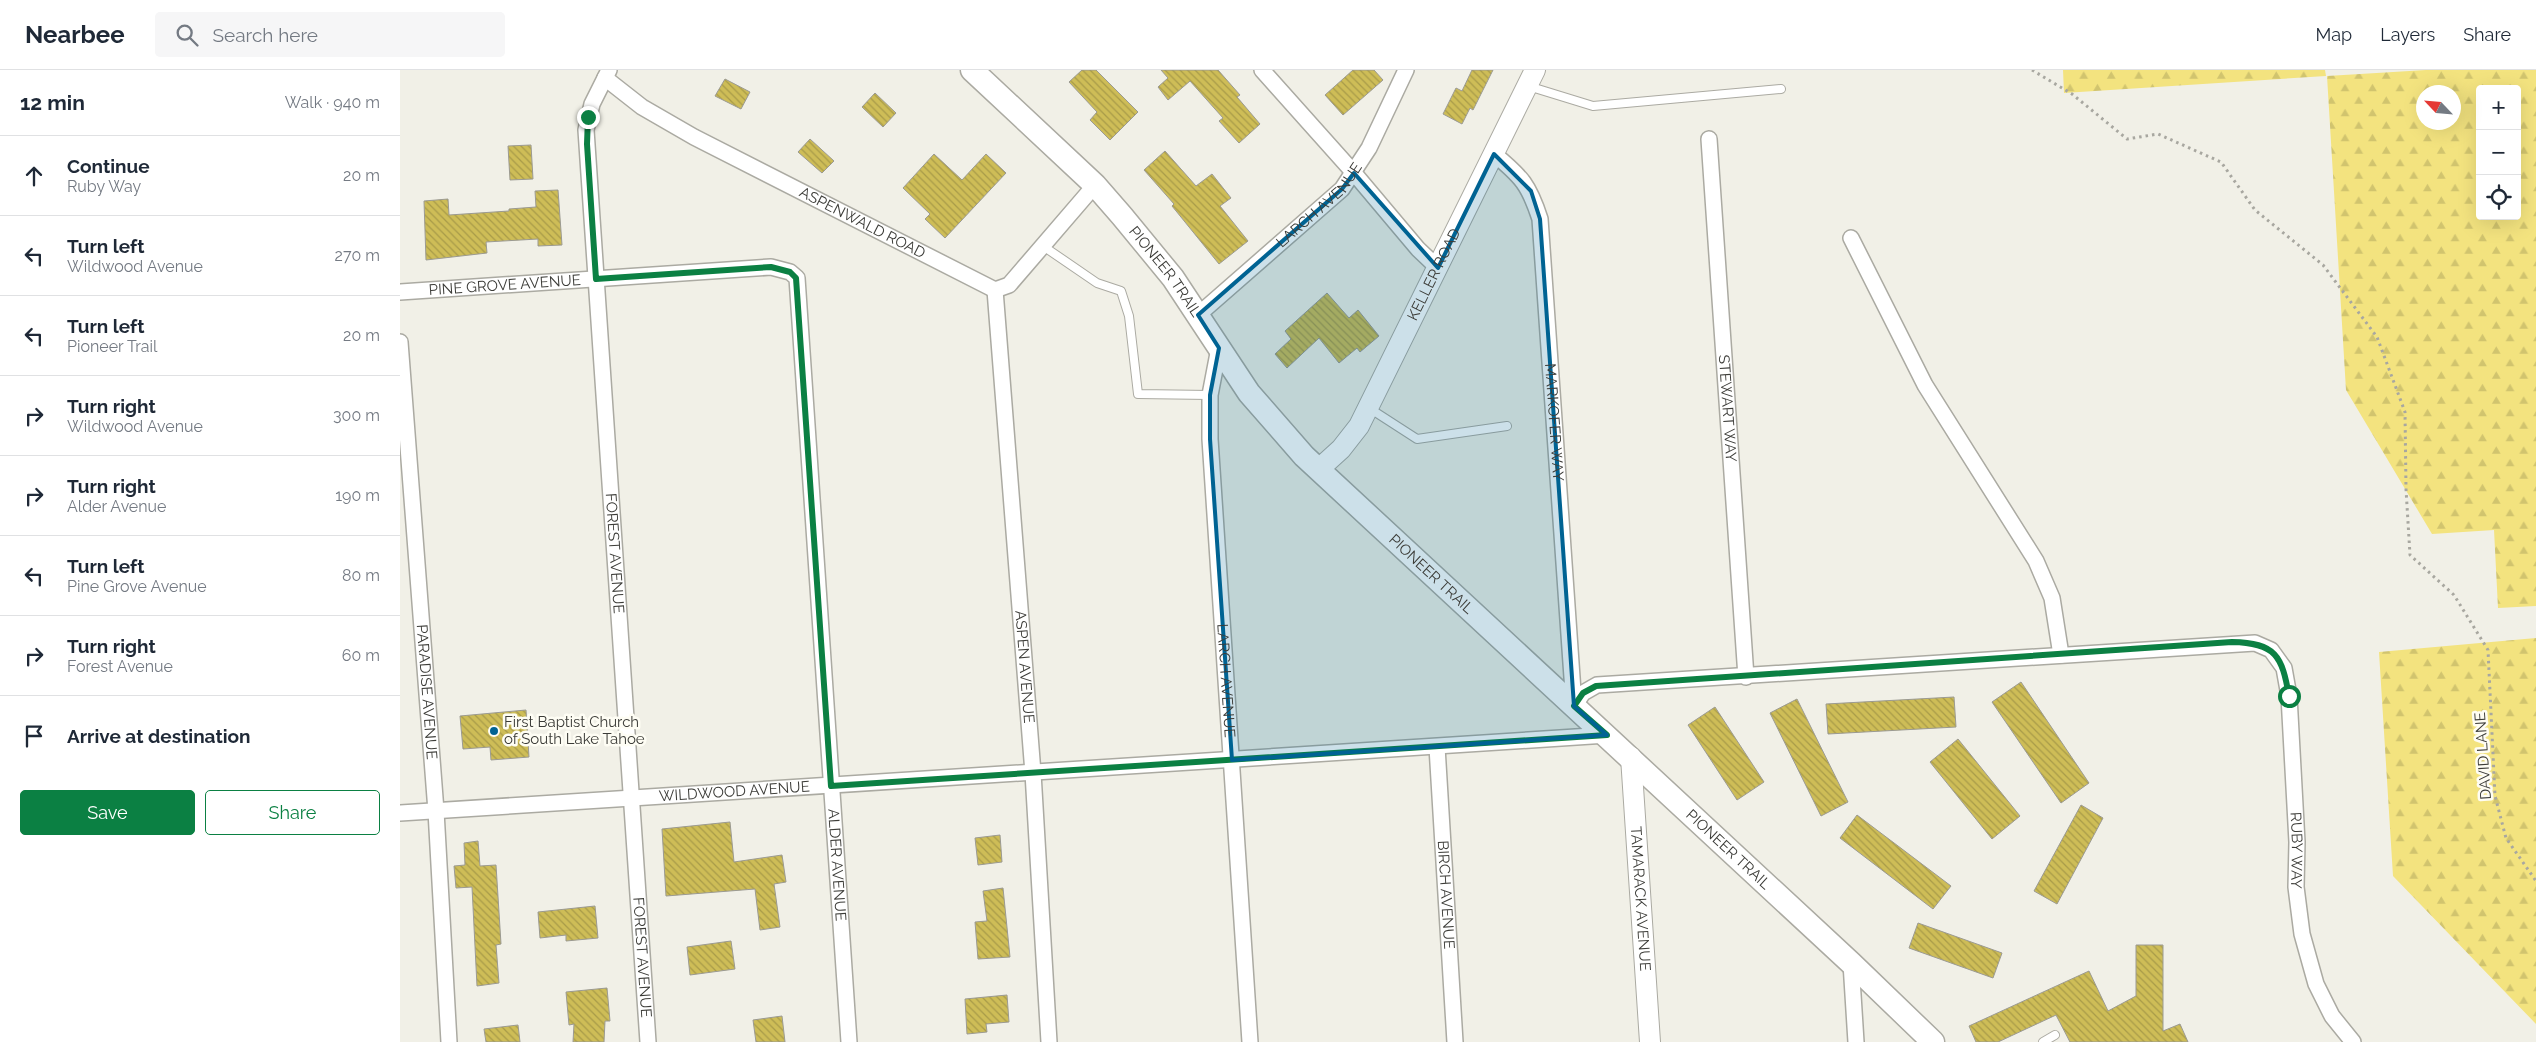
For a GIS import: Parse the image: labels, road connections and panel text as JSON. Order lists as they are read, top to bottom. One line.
{"streets":{"main road":["PIONEER TRAIL"],"street":["LARCH AVENUE","ASPENWALD ROAD","KELLER ROAD","PINE GROVE AVENUE","STEWART WAY","MARKOFER WAY","FOREST AVENUE","ASPEN AVENUE","PARADISE AVENUE","WILDWOOD AVENUE","RUBY WAY","ALDER AVENUE","BIRCH AVENUE","TAMARACK AVENUE"],"path":["DAVID LANE"]},"crossings":[["LARCH AVENUE","PIONEER TRAIL"],["LARCH AVENUE","WILDWOOD AVENUE"],["ASPENWALD ROAD","FOREST AVENUE"],["ASPENWALD ROAD","ASPEN AVENUE"],["PIONEER TRAIL","KELLER ROAD"],["PIONEER TRAIL","MARKOFER WAY"],["PIONEER TRAIL","WILDWOOD AVENUE"],["PIONEER TRAIL","TAMARACK AVENUE"],["KELLER ROAD","MARKOFER WAY"],["PINE GROVE AVENUE","FOREST AVENUE"],["PINE GROVE AVENUE","ALDER AVENUE"],["FOREST AVENUE","WILDWOOD AVENUE"],["ASPEN AVENUE","WILDWOOD AVENUE"],["PARADISE AVENUE","WILDWOOD AVENUE"],["WILDWOOD AVENUE","ALDER AVENUE"],["WILDWOOD AVENUE","BIRCH AVENUE"]],"places":["First Baptist Church of South Lake Tahoe"],"north":"top left","page":{"header":"Nearbee","search":"Search here","nav":["Map","Layers","Share"],"heading":["12 min","Walk · 940 m"],"map_buttons":["+","−"],"list":[["Continue","Ruby Way","20 m"],["Turn left","Wildwood Avenue","270 m"],["Turn left","Pioneer Trail","20 m"],["Turn right","Wildwood Avenue","300 m"],["Turn right","Alder Avenue","190 m"],["Turn left","Pine Grove Avenue","80 m"],["Turn right","Forest Avenue","60 m"],"Arrive at destination"],"buttons":["Save","Share"]}}
